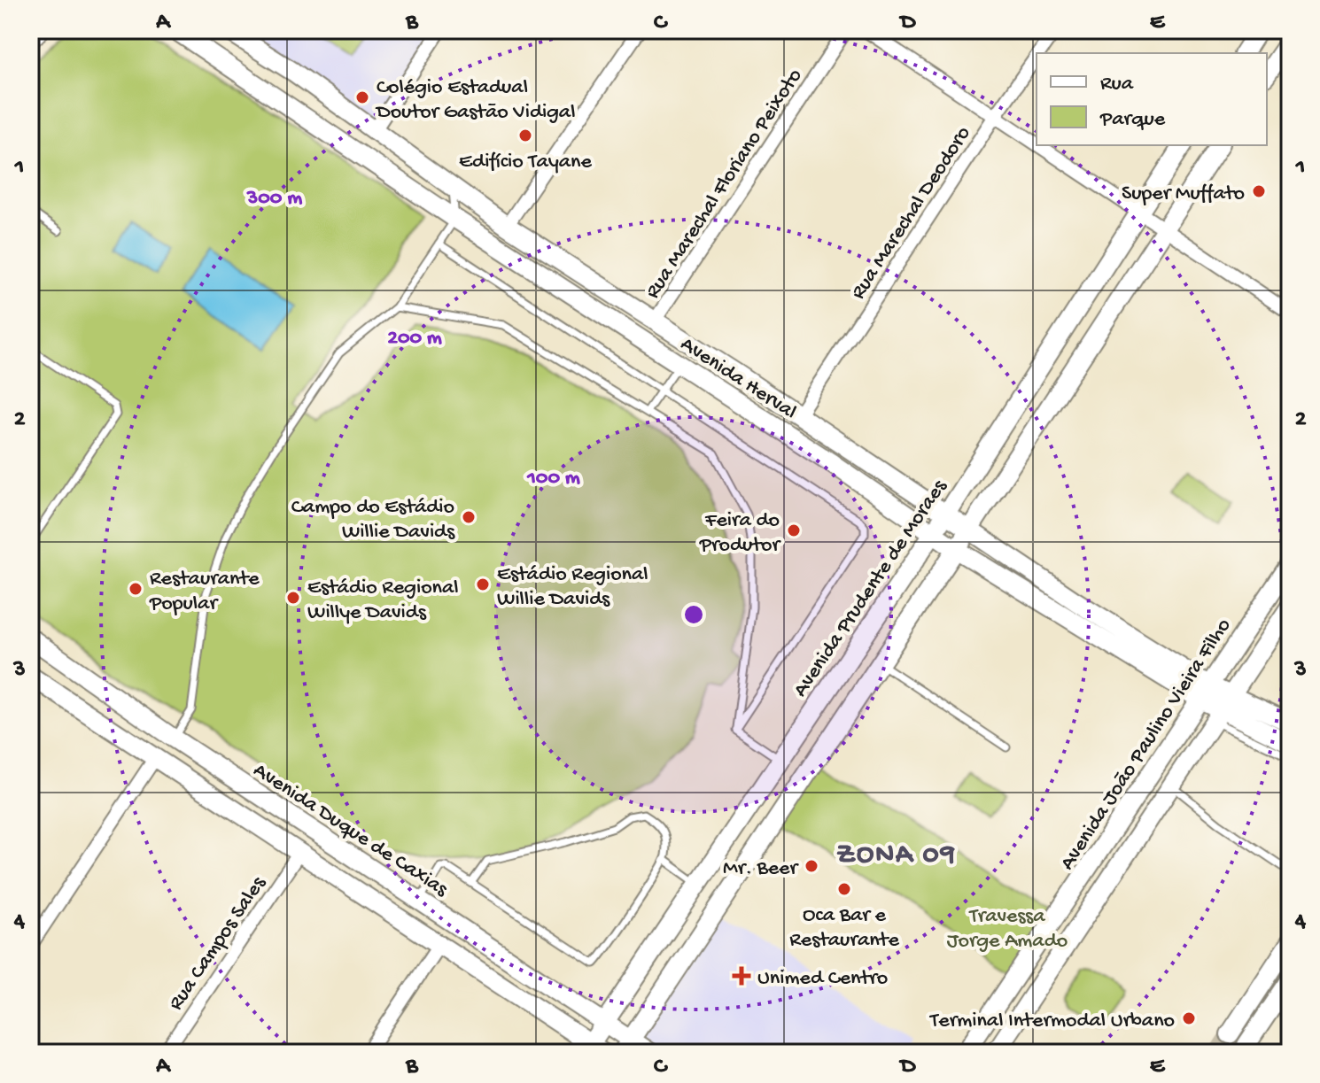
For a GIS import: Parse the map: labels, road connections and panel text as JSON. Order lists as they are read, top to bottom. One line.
{"streets":{"main road":["Avenida Herval","Avenida Prudente de Moraes","Avenida João Paulino Vieira Filho","Avenida Duque de Caxias"],"street":["Rua Marechal Floriano Peixoto","Rua Marechal Deodoro","Rua Campos Sales"]},"crossings":[["Rua Marechal Floriano Peixoto","Avenida Herval"],["Rua Marechal Deodoro","Avenida Herval"],["Avenida Herval","Avenida Prudente de Moraes"],["Avenida Herval","Avenida João Paulino Vieira Filho"],["Avenida Prudente de Moraes","Avenida Duque de Caxias"]],"districts":["ZONA 09"],"parks":["Travessa Jorge Amado"],"places":{"other":["Colégio Estadual Doutor Gastão Vidigal","Edifício Tayane","Super Muffato","Campo do Estádio Willie Davids","Feira do Produtor","Estádio Regional Willie Davids","Restaurante Popular","Estádio Regional Willye Davids","Mr. Beer","Oca Bar e Restaurante","Terminal Intermodal Urbano"],"health":["Unimed Centro"]},"legend":["Rua","Parque"],"grid":{"columns":["A","B","C","D","E"],"rows":["1","2","3","4"]},"rings":["300 m","200 m","100 m"]}
